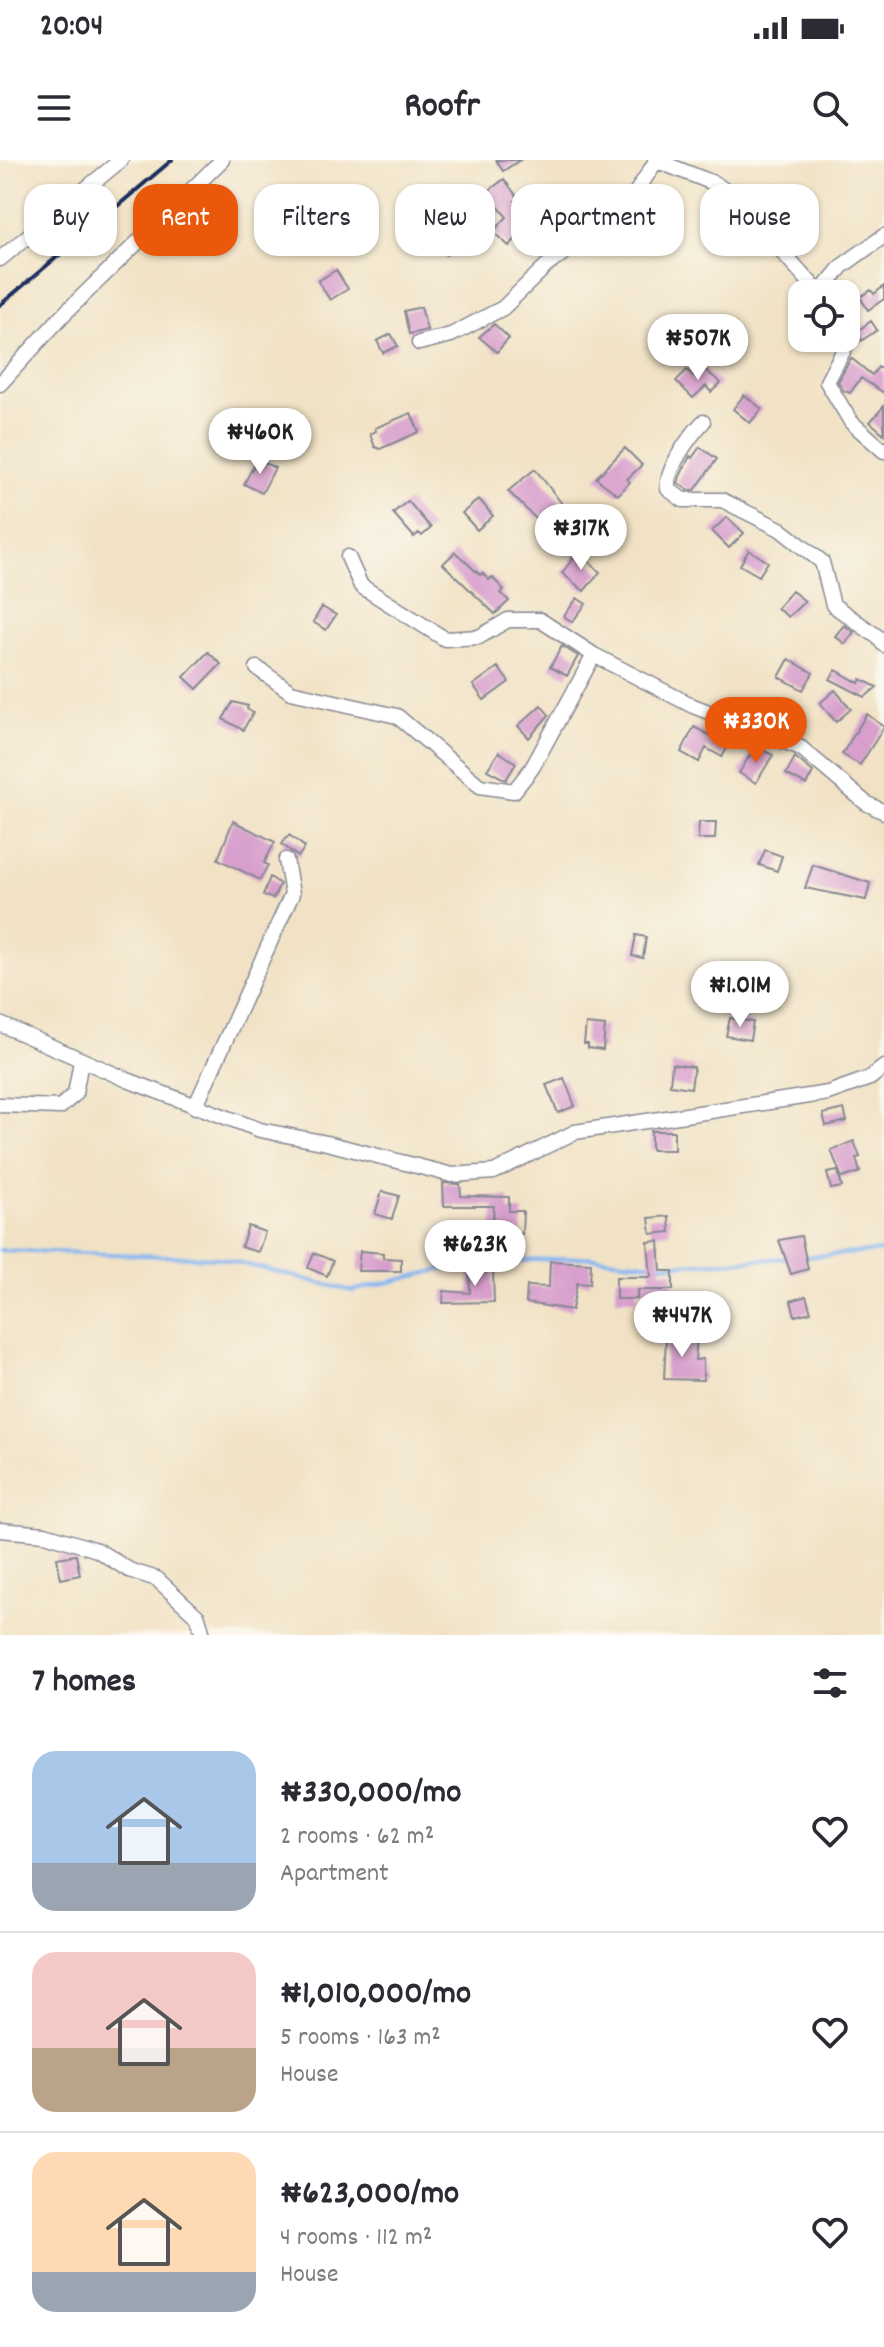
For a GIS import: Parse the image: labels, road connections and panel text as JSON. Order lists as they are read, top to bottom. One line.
{"page":{"status":"20:04","header":"Roofr","chip":["Buy","Rent","Filters","New","Apartment","House"],"price":["₦507K","₦460K","₦317K","₦330K","₦1.01M","₦623K","₦447K"],"heading":"7 homes","list":[{"name":"₦330,000/mo","note":"2 rooms · 62 m² · Apartment"},{"name":"₦1,010,000/mo","note":"5 rooms · 163 m² · House"},{"name":"₦623,000/mo","note":"4 rooms · 112 m² · House"}]}}
